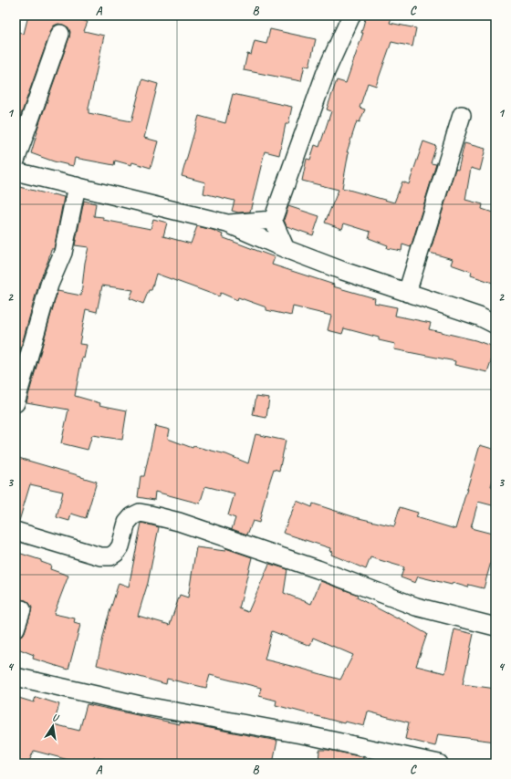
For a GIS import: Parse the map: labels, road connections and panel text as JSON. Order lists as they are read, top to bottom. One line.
{"north":"top","grid":{"columns":["A","B","C"],"rows":["1","2","3","4"]}}
